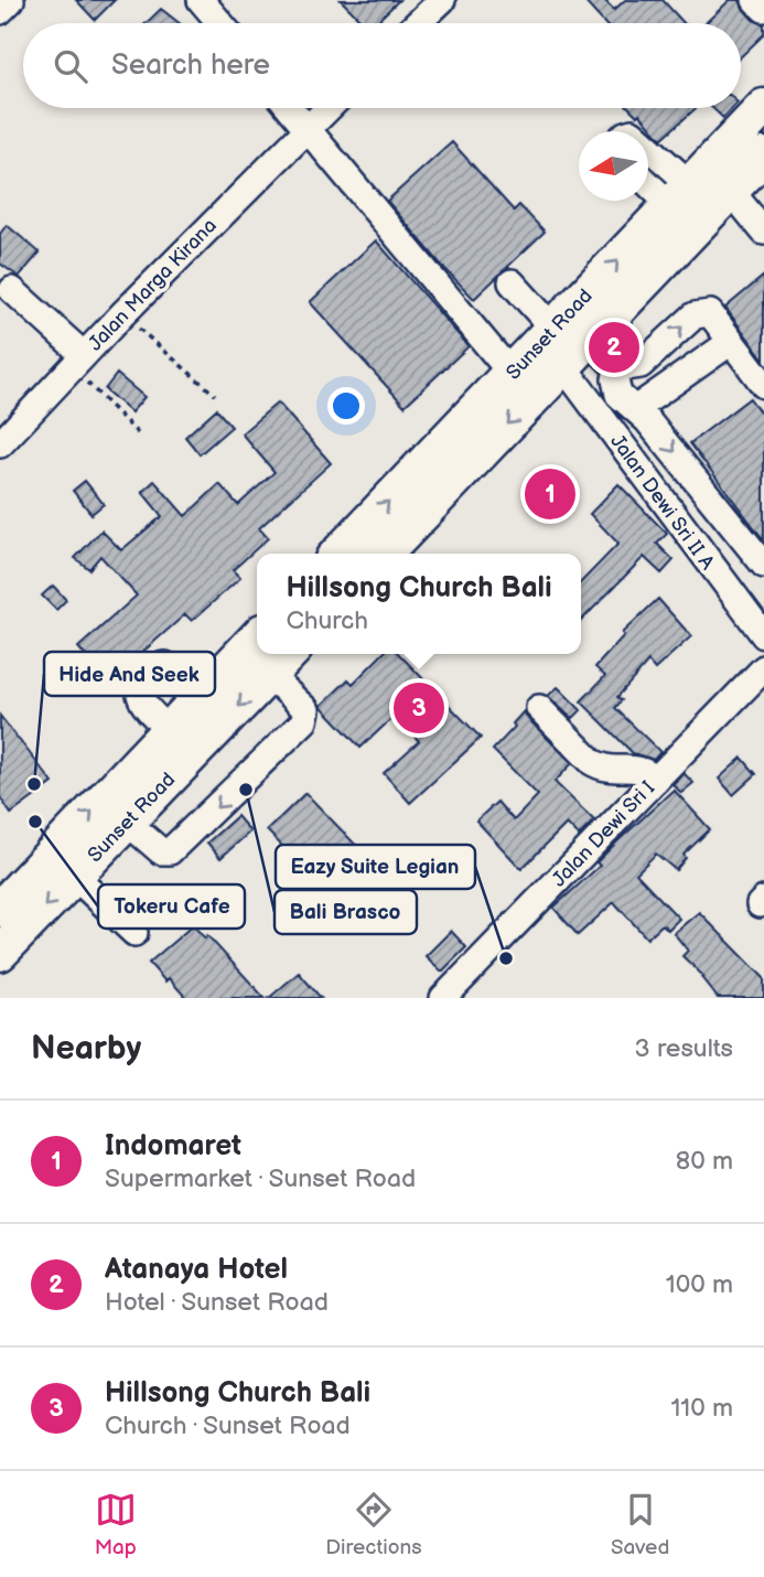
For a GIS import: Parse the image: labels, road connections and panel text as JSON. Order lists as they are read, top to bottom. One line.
{"streets":{"highway":["Sunset Road"],"street":["Jalan Marga Kirana","Jalan Dewi Sri II A","Jalan Dewi Sri I"]},"crossings":[["Sunset Road","Jalan Dewi Sri II A"]],"places":["Hide And Seek","Bali Brasco","Tokeru Cafe","Eazy Suite Legian"],"north":"left","page":{"search":"Search here","pins":["2","1","3"],"popup":["Hillsong Church Bali","Church"],"heading":["Nearby","3 results"],"list":[{"mark":"1","name":"Indomaret","note":"Supermarket · Sunset Road","value":"80 m"},{"mark":"2","name":"Atanaya Hotel","note":"Hotel · Sunset Road","value":"100 m"},{"mark":"3","name":"Hillsong Church Bali","note":"Church · Sunset Road","value":"110 m"}],"nav":["Map","Directions","Saved"]}}
